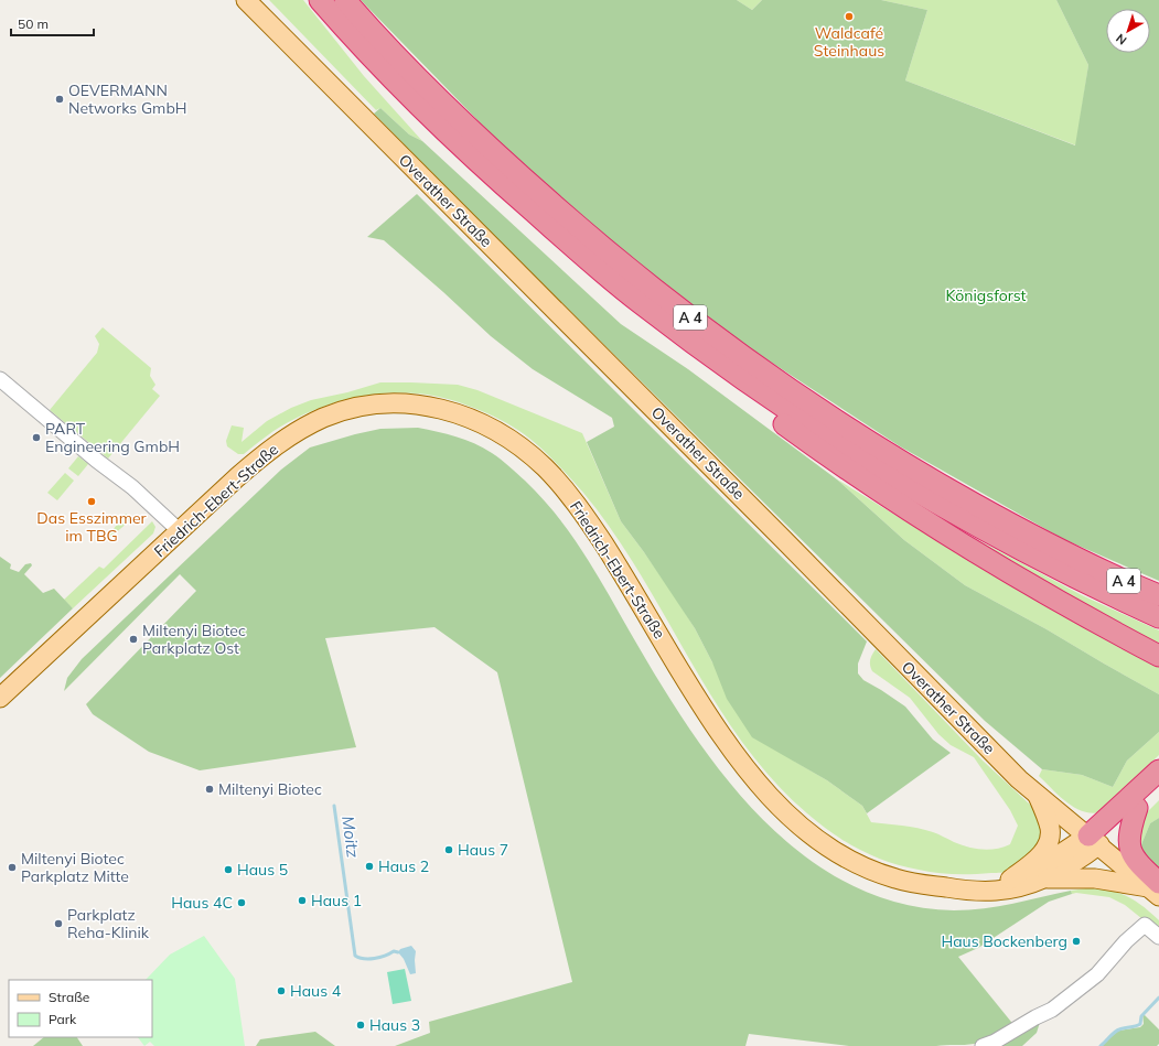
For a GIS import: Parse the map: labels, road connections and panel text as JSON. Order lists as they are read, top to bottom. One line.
{"streets":{"highway":["A 4"],"main road":["Overather Straße","Friedrich-Ebert-Straße"]},"water":["Moitz"],"parks":["Königsforst"],"places":["Waldcafé Steinhaus","OEVERMANN Networks GmbH","PART Engineering GmbH","Das Esszimmer im TBG","Miltenyi Biotec Parkplatz Ost","Miltenyi Biotec","Haus 7","Haus 2","Miltenyi Biotec Parkplatz Mitte","Haus 5","Haus 1","Haus 4C","Parkplatz Reha-Klinik","Haus Bockenberg","Haus 4","Haus 3"],"legend":["Straße","Park"],"scale_bar":"50 m","north":"bottom left"}
